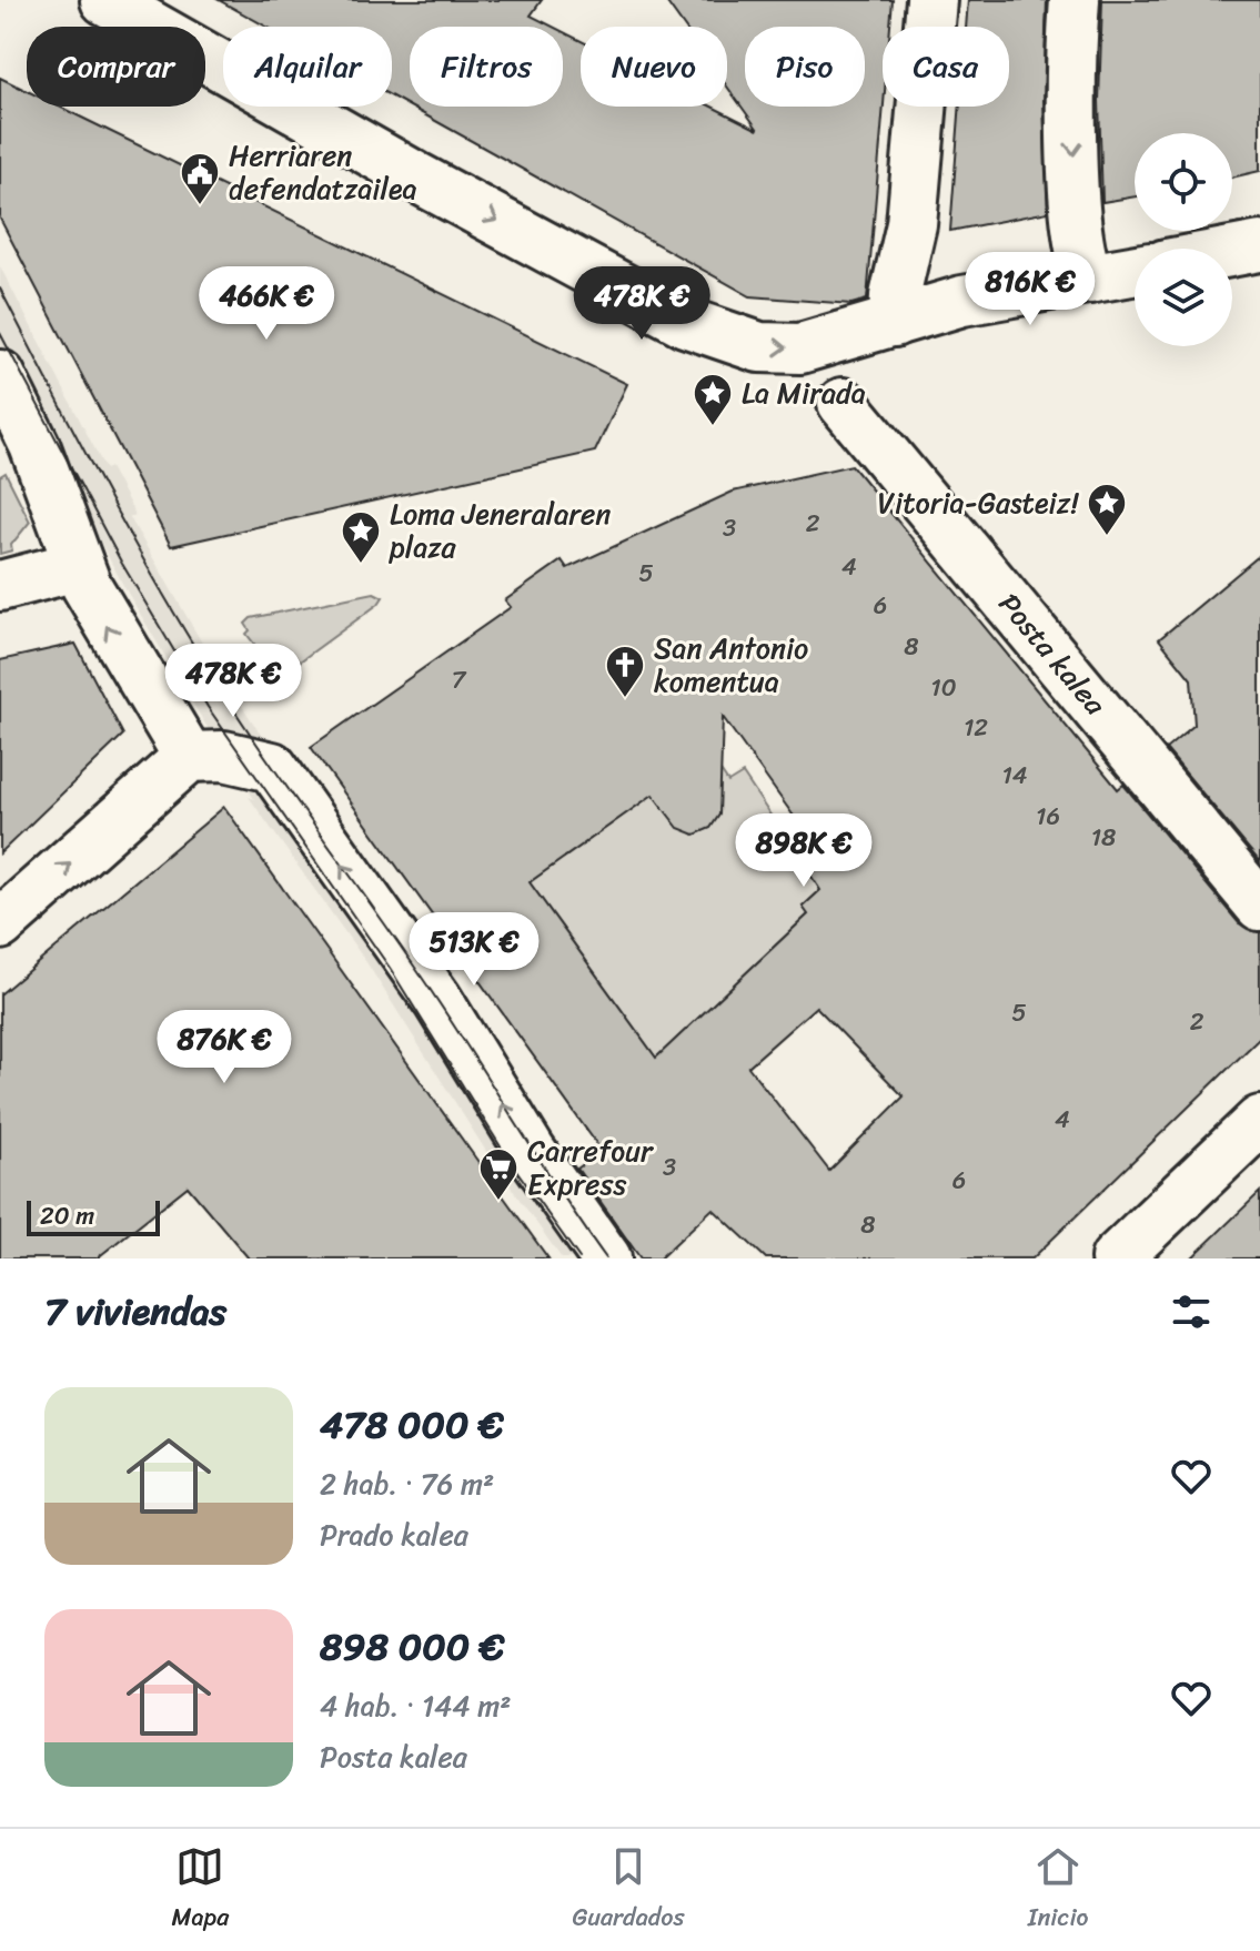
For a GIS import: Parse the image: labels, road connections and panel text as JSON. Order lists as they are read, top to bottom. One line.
{"streets":{"street":["Posta kalea"]},"places":{"public building":["Herriaren defendatzailea"],"place":["La Mirada","Vitoria-Gasteiz!","Loma Jeneralaren plaza"],"church":["San Antonio komentua"],"supermarket":["Carrefour Express"]},"house_numbers":["2","3","4","5","6","8","7","10","12","14","16","18","5","2","4","3","6","8"],"scale_bar":"20 m","page":{"chip":["Comprar","Alquilar","Filtros","Nuevo","Piso","Casa"],"price":["816K €","466K €","478K €","478K €","898K €","513K €","876K €"],"scale":"20 m","heading":"7 viviendas","list":[{"name":"478 000 €","note":"2 hab. · 76 m² · Prado kalea"},{"name":"898 000 €","note":"4 hab. · 144 m² · Posta kalea"}],"tabs":["Mapa","Guardados","Inicio"]}}
